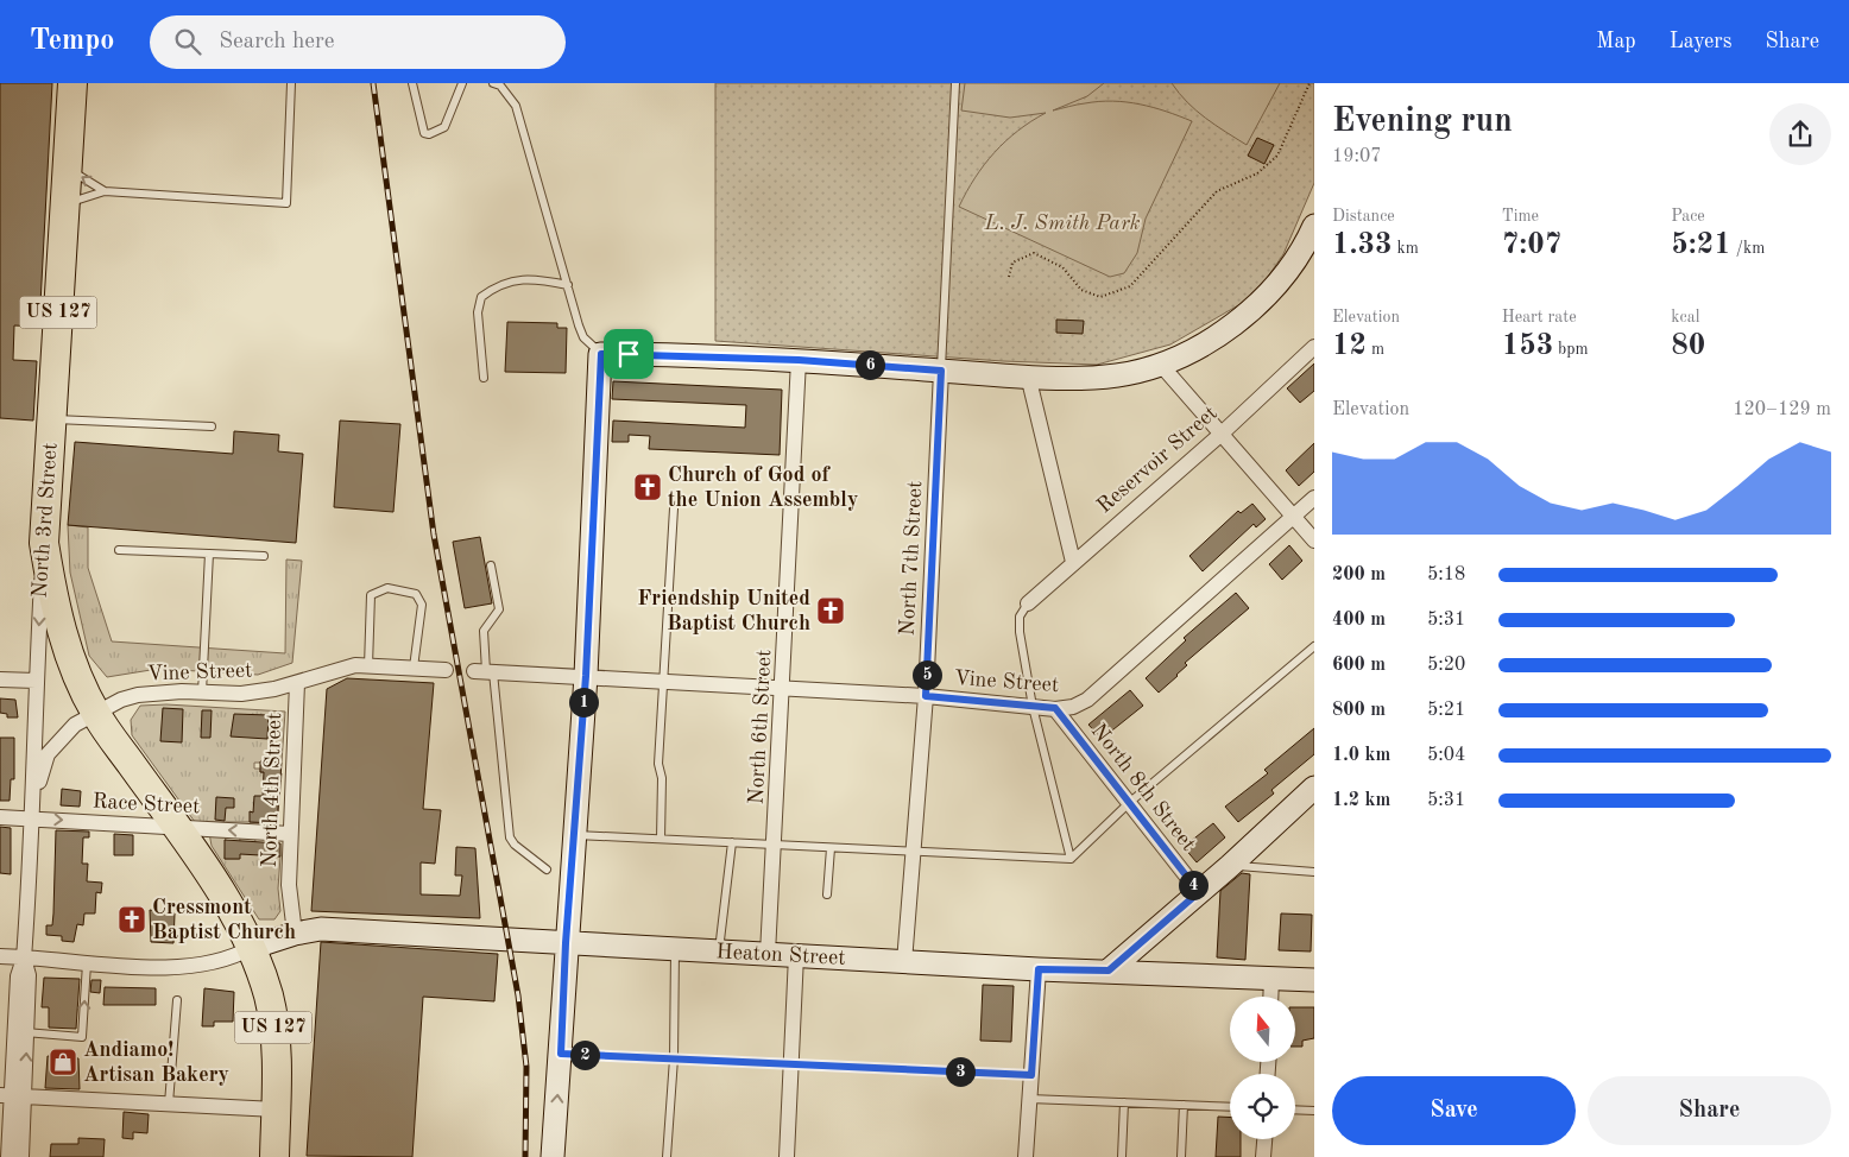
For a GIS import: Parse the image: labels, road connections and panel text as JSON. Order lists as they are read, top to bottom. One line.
{"streets":{"highway":["US 127","North 3rd Street"],"street":["Reservoir Street","North 7th Street","Vine Street","North 6th Street","North 8th Street","North 4th Street","Race Street","Heaton Street"]},"crossings":[["US 127","North 3rd Street"],["US 127","Vine Street"],["US 127","Race Street"],["US 127","Heaton Street"],["North 3rd Street","Vine Street"],["North 3rd Street","Race Street"],["North 7th Street","Vine Street"],["North 7th Street","Heaton Street"],["Vine Street","North 6th Street"],["Vine Street","North 8th Street"],["Vine Street","North 4th Street"],["North 6th Street","Heaton Street"],["North 4th Street","Race Street"],["North 4th Street","Heaton Street"]],"parks":["L. J. Smith Park"],"places":{"church":["Church of God of the Union Assembly","Friendship United Baptist Church","Cressmont Baptist Church"],"shop":["Andiamo! Artisan Bakery"]},"north":"top","page":{"header":"Tempo","search":"Search here","nav":["Map","Layers","Share"],"heading":["Evening run","19:07"],"stats":[["Distance","1.33 km"],["Time","7:07"],["Pace","5:21 /km"],["Elevation","12 m"],["Heart rate","153 bpm"],["kcal","80"]],"pins":["6","5","1","4","2","3"],"chart":["Elevation","120–129 m"],"list":[{"name":"200 m","note":"5:18"},{"name":"400 m","note":"5:31"},{"name":"600 m","note":"5:20"},{"name":"800 m","note":"5:21"},{"name":"1.0 km","note":"5:04"},{"name":"1.2 km","note":"5:31"}],"buttons":["Save","Share"]}}
